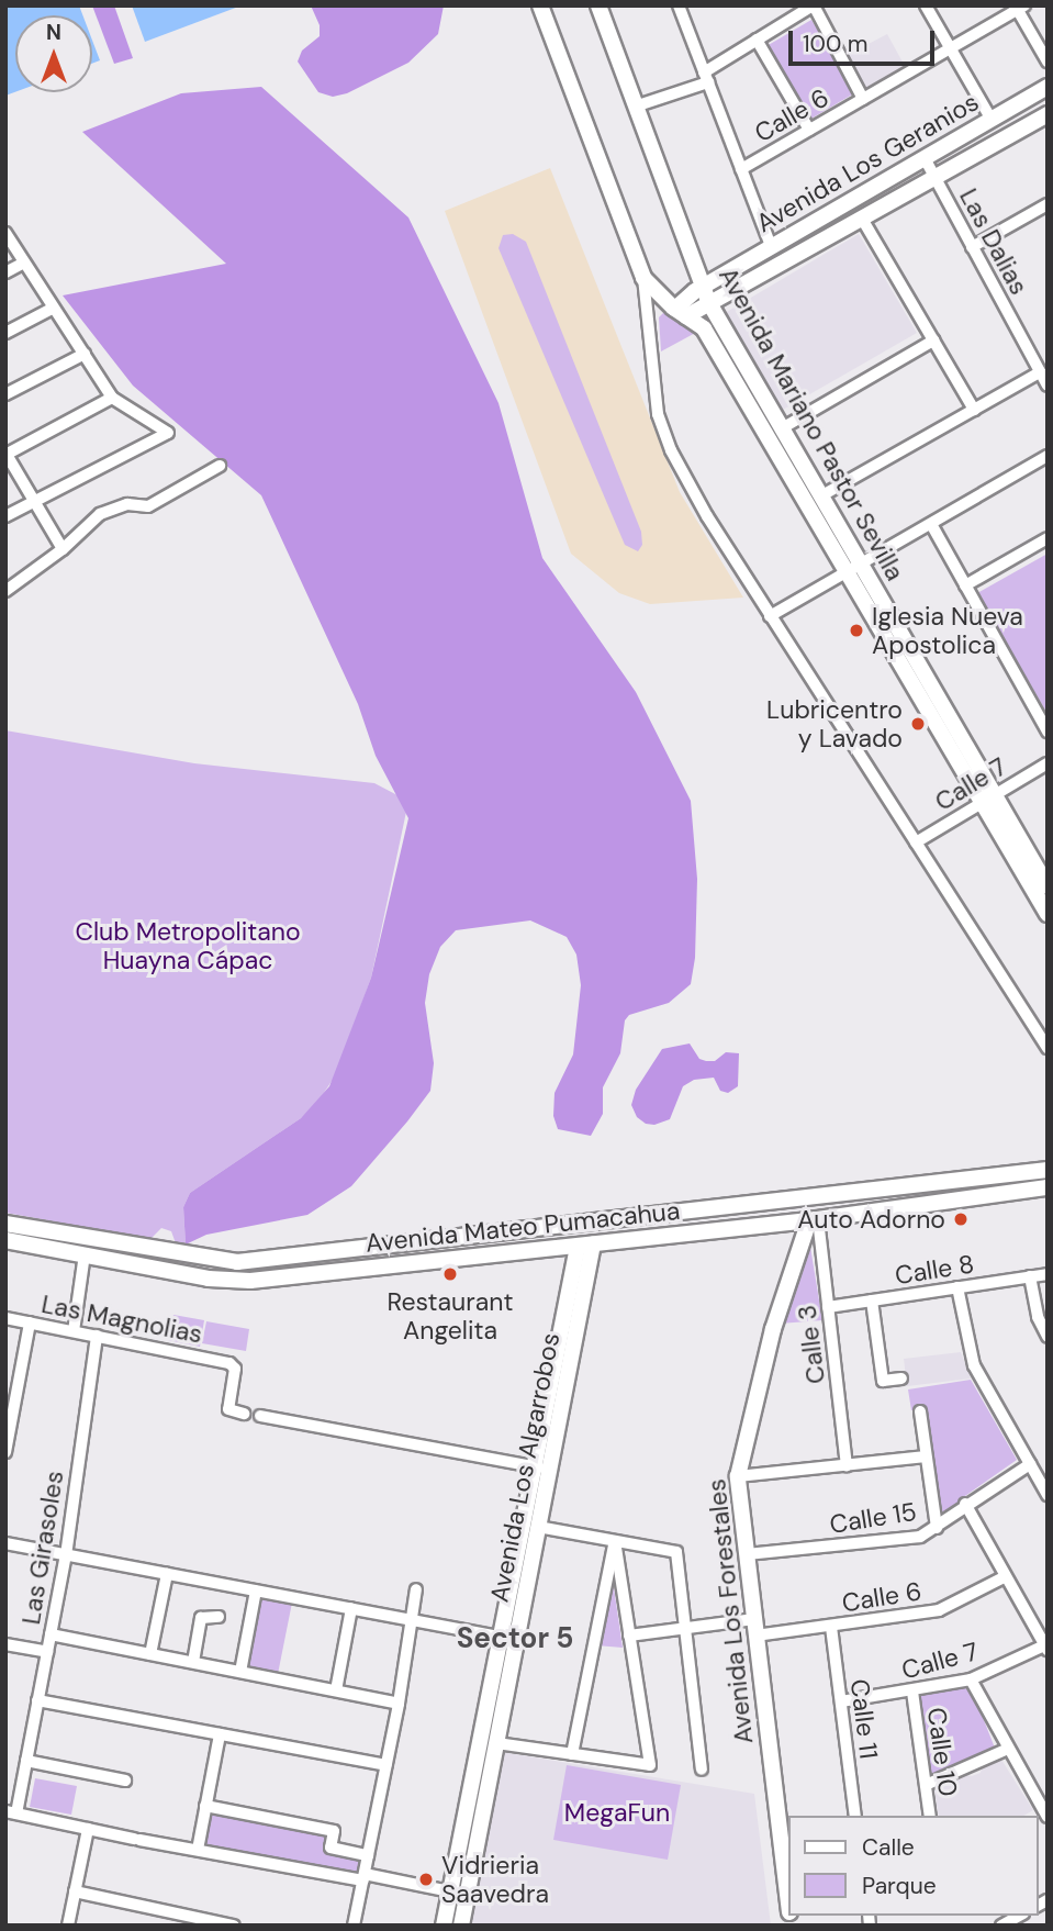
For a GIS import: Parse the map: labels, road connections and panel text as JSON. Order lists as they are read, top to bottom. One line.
{"streets":{"main road":["Avenida Los Geranios","Avenida Mariano Pastor Sevilla","Avenida Mateo Pumacahua","Avenida Los Algarrobos","Avenida Los Forestales"],"street":["Calle 6","Las Dalias","Calle 7","Calle 8","Las Magnolias","Calle 3","Calle 15","Las Girasoles","Calle 11","Calle 10"]},"crossings":[["Calle 6","Avenida Los Forestales"],["Calle 6","Calle 11"],["Avenida Los Geranios","Las Dalias"],["Avenida Los Geranios","Avenida Mariano Pastor Sevilla"],["Avenida Mariano Pastor Sevilla","Calle 7"],["Calle 7","Calle 11"],["Calle 7","Calle 10"],["Avenida Mateo Pumacahua","Calle 3"],["Avenida Mateo Pumacahua","Avenida Los Algarrobos"],["Avenida Mateo Pumacahua","Avenida Los Forestales"],["Calle 8","Calle 3"],["Las Magnolias","Las Girasoles"],["Calle 3","Avenida Los Forestales"],["Calle 15","Avenida Los Forestales"]],"districts":["Sector 5"],"parks":["Club Metropolitano Huayna Cápac","MegaFun"],"places":["Iglesia Nueva Apostolica","Lubricentro y Lavado","Auto Adorno","Restaurant Angelita","Vidrieria Saavedra"],"legend":["Calle","Parque"],"scale_bar":"100 m","north":"top"}
